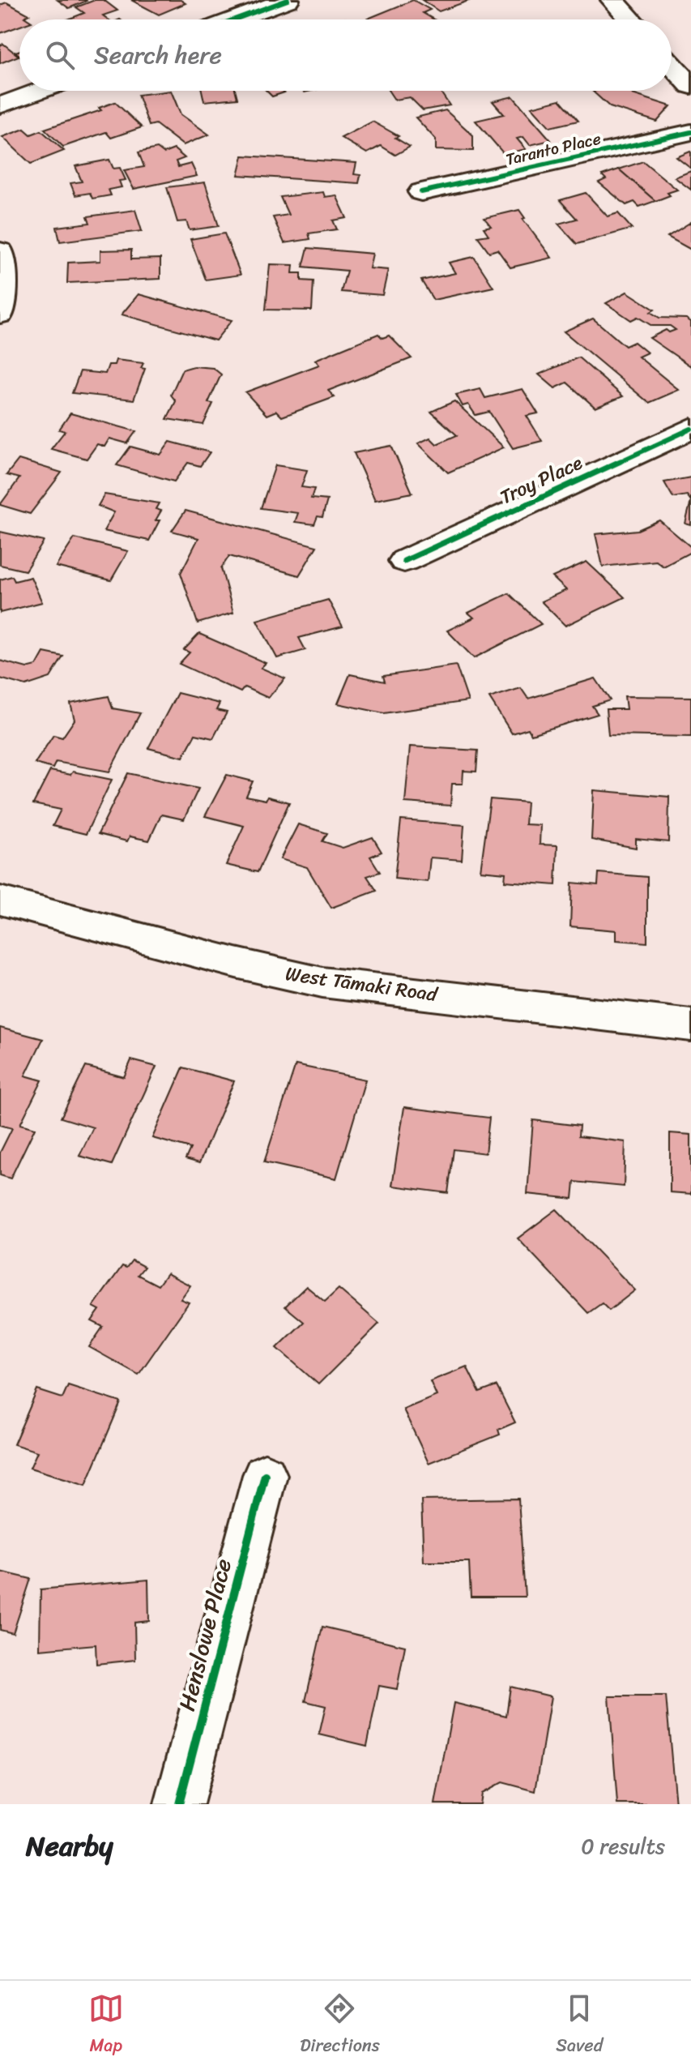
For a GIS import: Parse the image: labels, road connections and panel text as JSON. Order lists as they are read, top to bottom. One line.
{"streets":{"street":["Taranto Place","Troy Place","West Tāmaki Road","Henslowe Place"]},"page":{"search":"Search here","heading":["Nearby","0 results"],"nav":["Map","Directions","Saved"]}}
